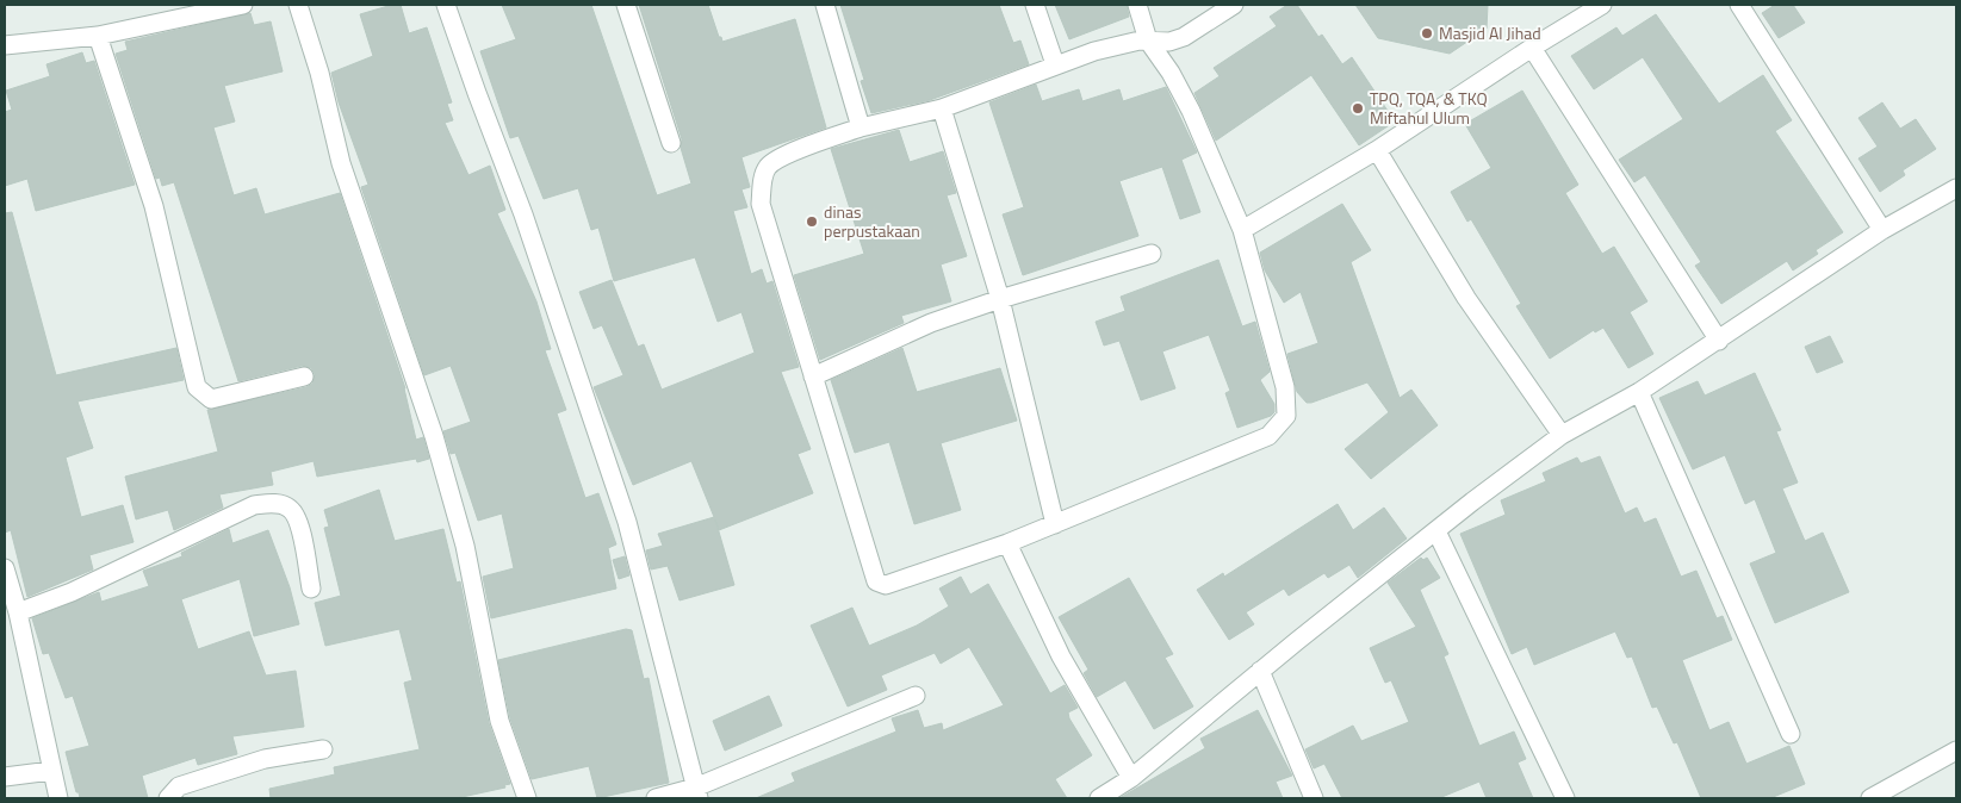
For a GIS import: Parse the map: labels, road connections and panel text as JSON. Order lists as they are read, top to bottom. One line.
{"places":["Masjid Al Jihad","TPQ, TQA, & TKQ Miftahul Ulum","dinas perpustakaan"]}
